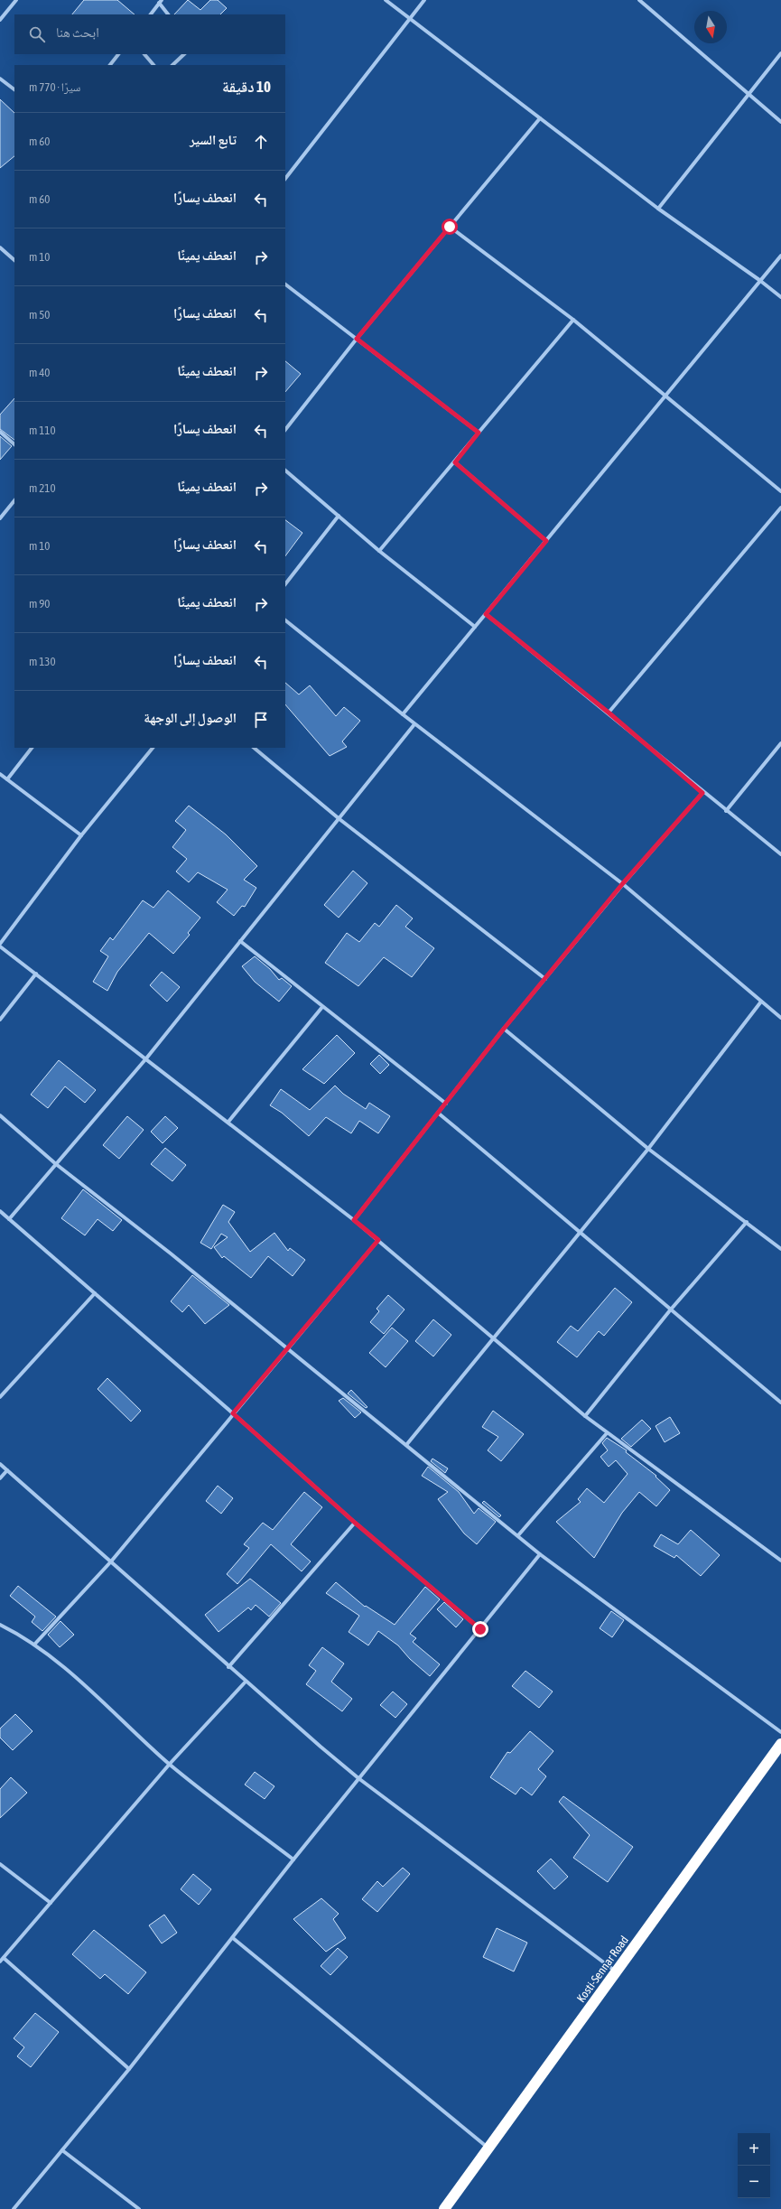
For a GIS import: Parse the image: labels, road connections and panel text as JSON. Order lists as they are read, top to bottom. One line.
{"streets":{"highway":["Kosti-Sennar Road"]},"north":"bottom","page":{"search":"ابحث هنا","heading":["10 دقيقة","سيرًا · 770 m"],"list":[["تابع السير","60 m"],["انعطف يسارًا","60 m"],["انعطف يمينًا","10 m"],["انعطف يسارًا","50 m"],["انعطف يمينًا","40 m"],["انعطف يسارًا","110 m"],["انعطف يمينًا","210 m"],["انعطف يسارًا","10 m"],["انعطف يمينًا","90 m"],["انعطف يسارًا","130 m"],"الوصول إلى الوجهة"],"map_buttons":["+","−"]}}
